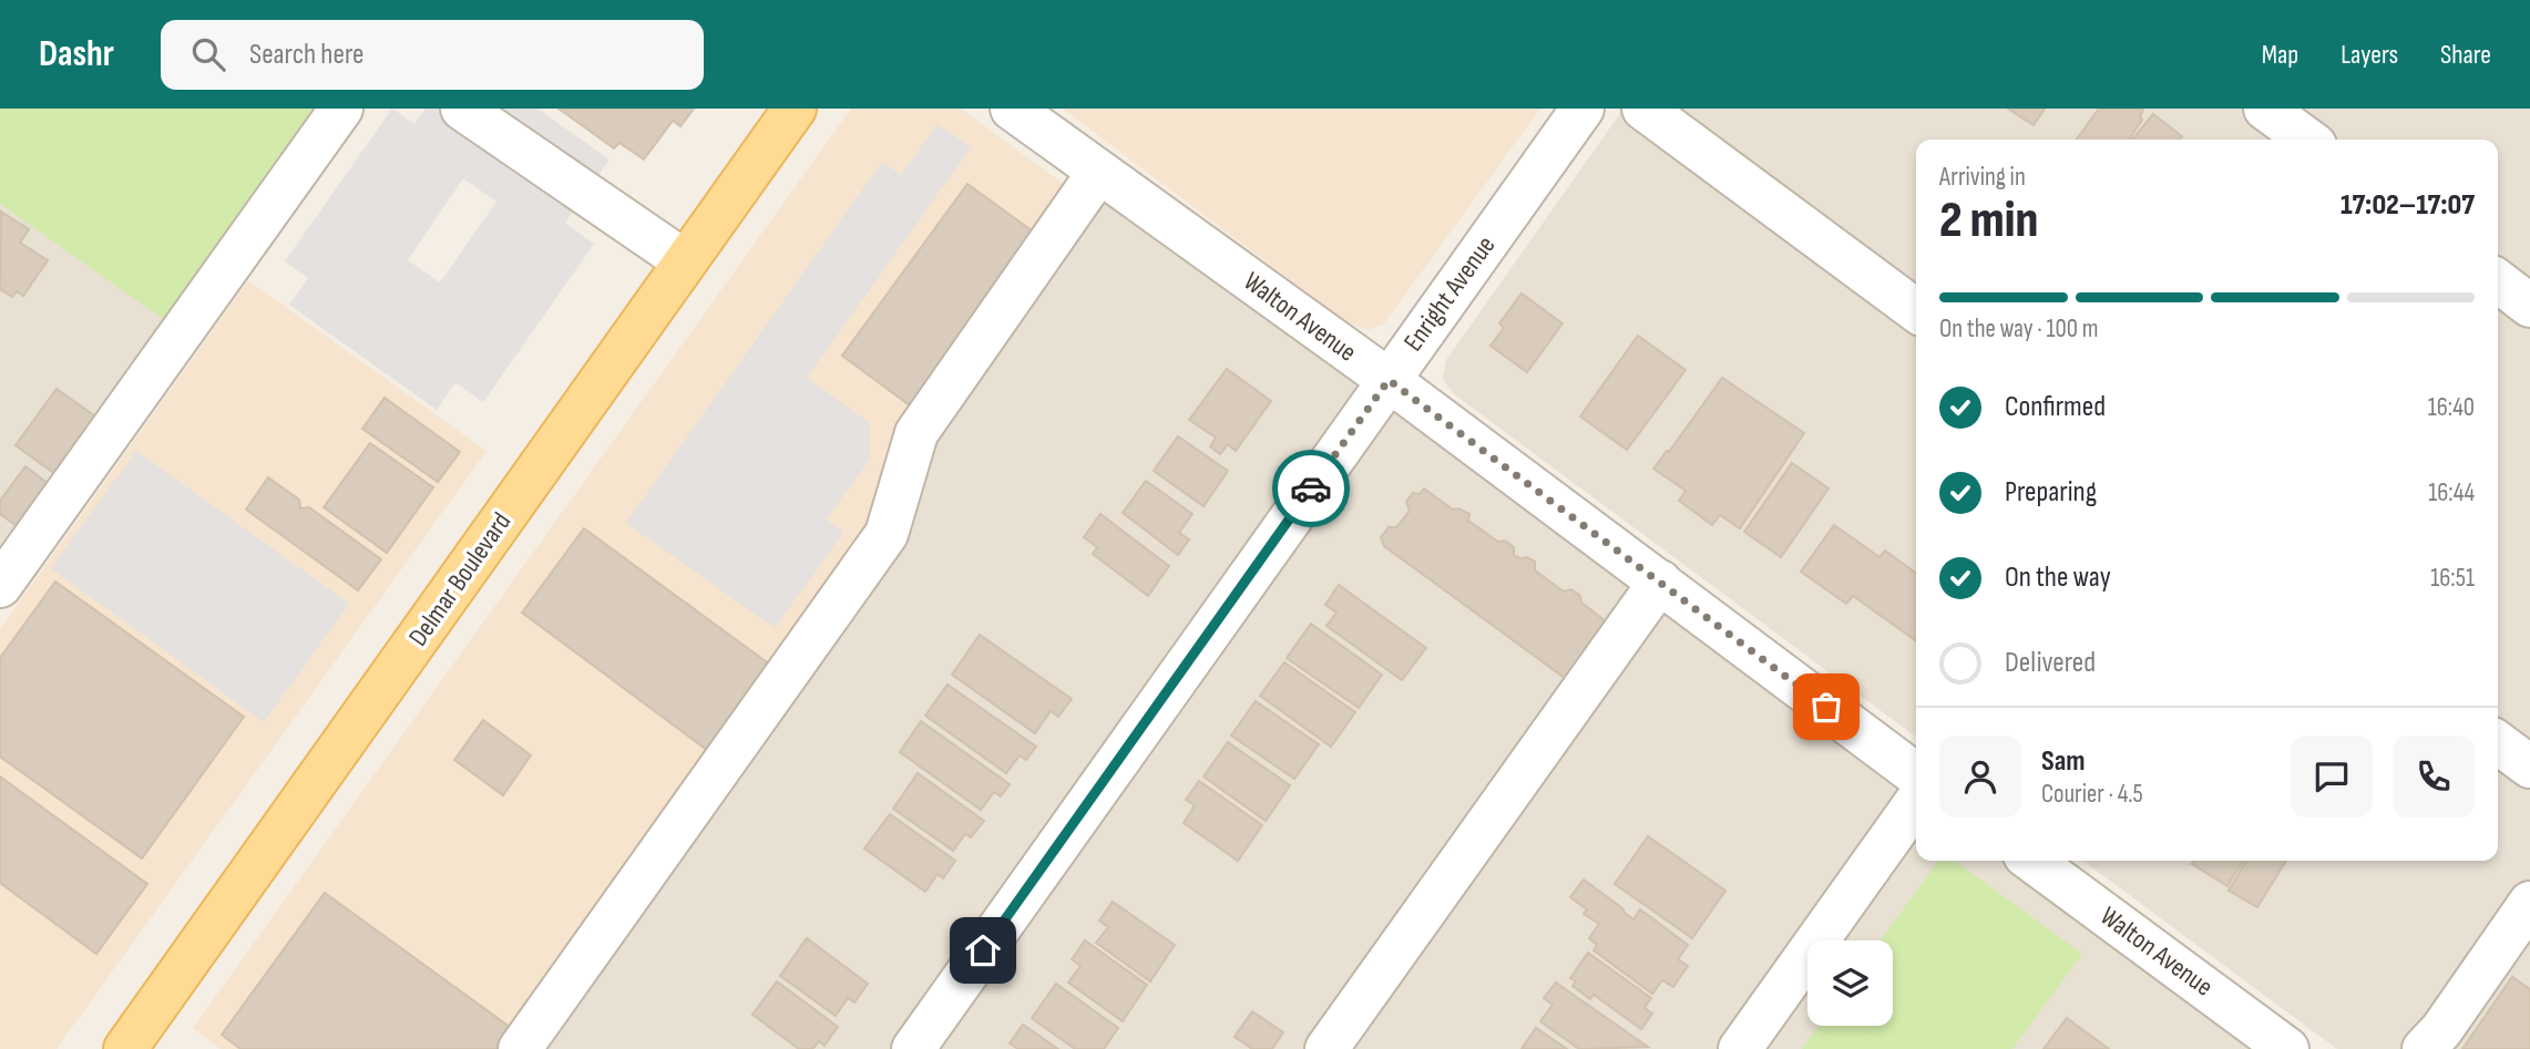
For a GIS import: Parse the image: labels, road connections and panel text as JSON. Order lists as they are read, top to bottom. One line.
{"streets":{"main road":["Delmar Boulevard"],"street":["Enright Avenue","Walton Avenue"]},"crossings":[["Enright Avenue","Walton Avenue"]],"page":{"header":"Dashr","search":"Search here","nav":["Map","Layers","Share"],"heading":["2 min","Arriving in","17:02–17:07"],"panel":["Sam","Courier · 4.5"],"bar":"On the way · 100 m","list":[["Confirmed","16:40"],["Preparing","16:44"],["On the way","16:51"],"Delivered"]}}
